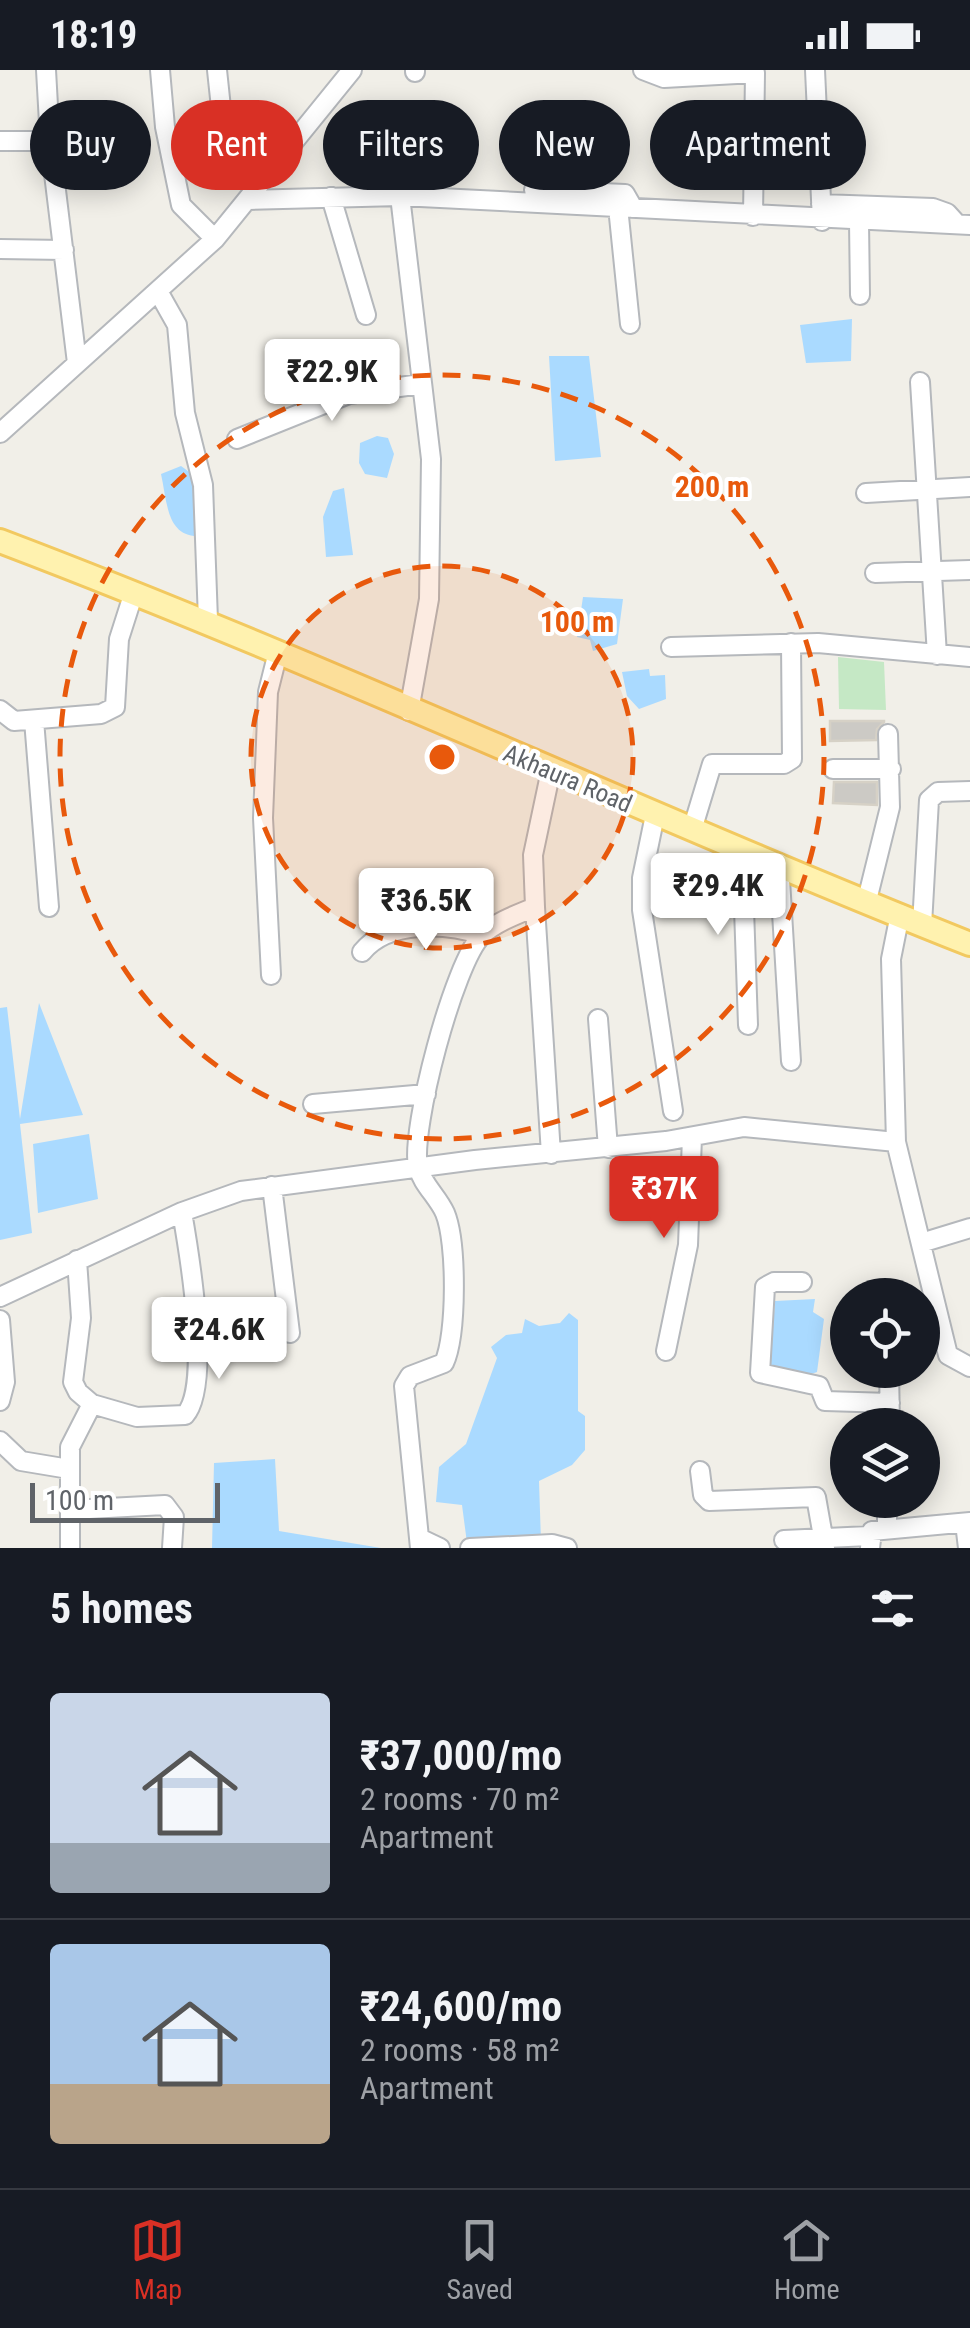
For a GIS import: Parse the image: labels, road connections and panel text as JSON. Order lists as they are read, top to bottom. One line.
{"streets":{"main road":["Akhaura Road"]},"scale_bar":"100 m","page":{"status":"18:19","chip":["Buy","Rent","Filters","New","Apartment"],"price":["₹22.9K","₹29.4K","₹36.5K","₹37K","₹24.6K"],"scale":"100 m","heading":"5 homes","list":[{"name":"₹37,000/mo","note":"2 rooms · 70 m² · Apartment"},{"name":"₹24,600/mo","note":"2 rooms · 58 m² · Apartment"}],"tabs":["Map","Saved","Home"]},"rings":["200 m","100 m"]}
